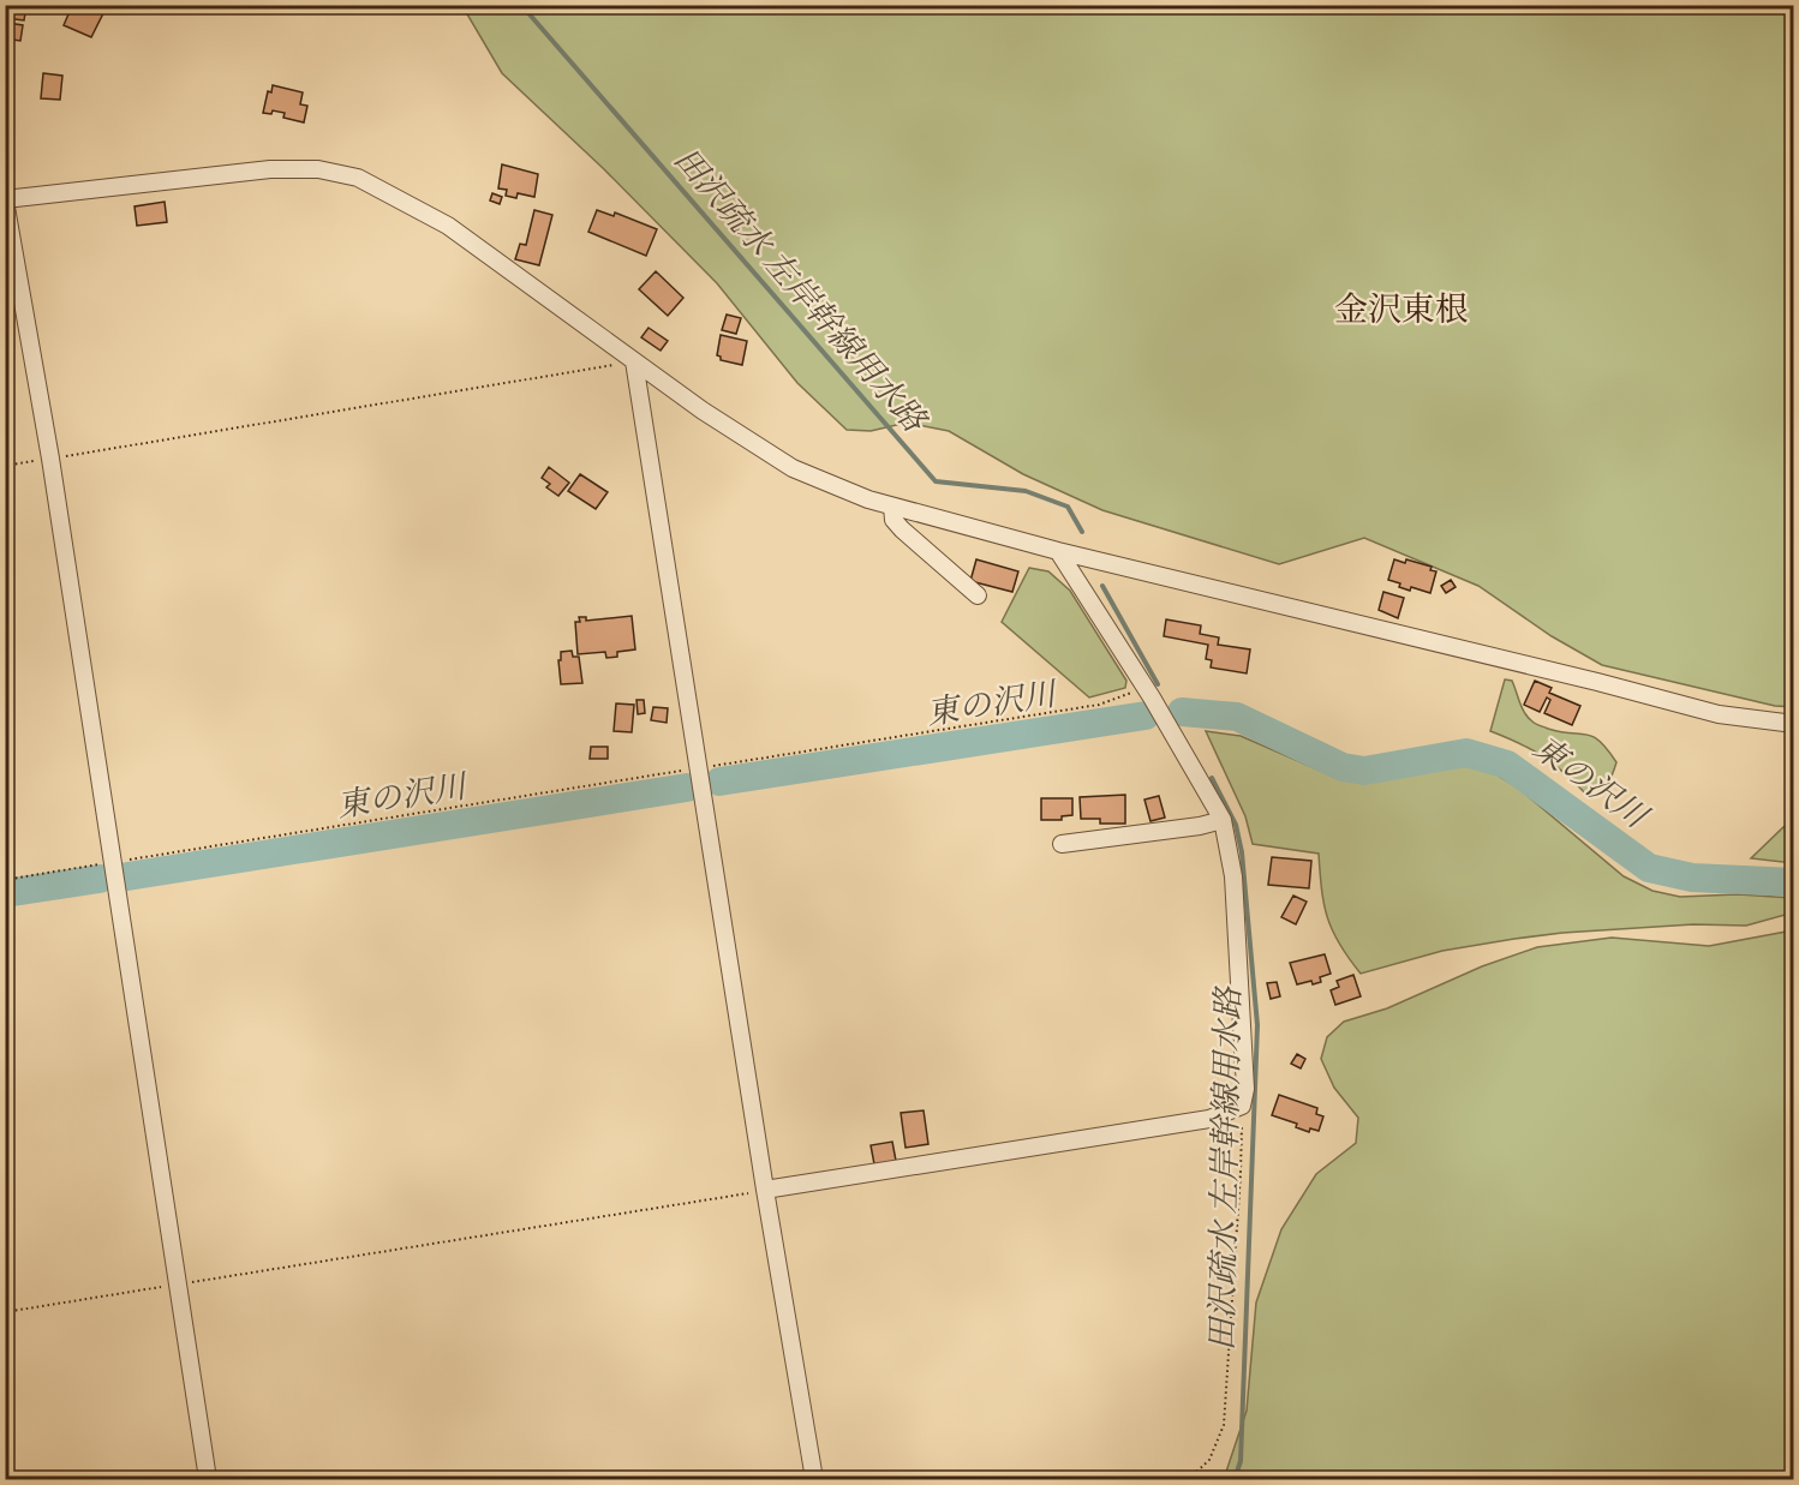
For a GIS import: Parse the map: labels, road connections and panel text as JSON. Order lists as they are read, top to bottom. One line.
{"districts":["金沢東根"],"water":["田沢疏水 左岸幹線用水路","東の沢川"]}
